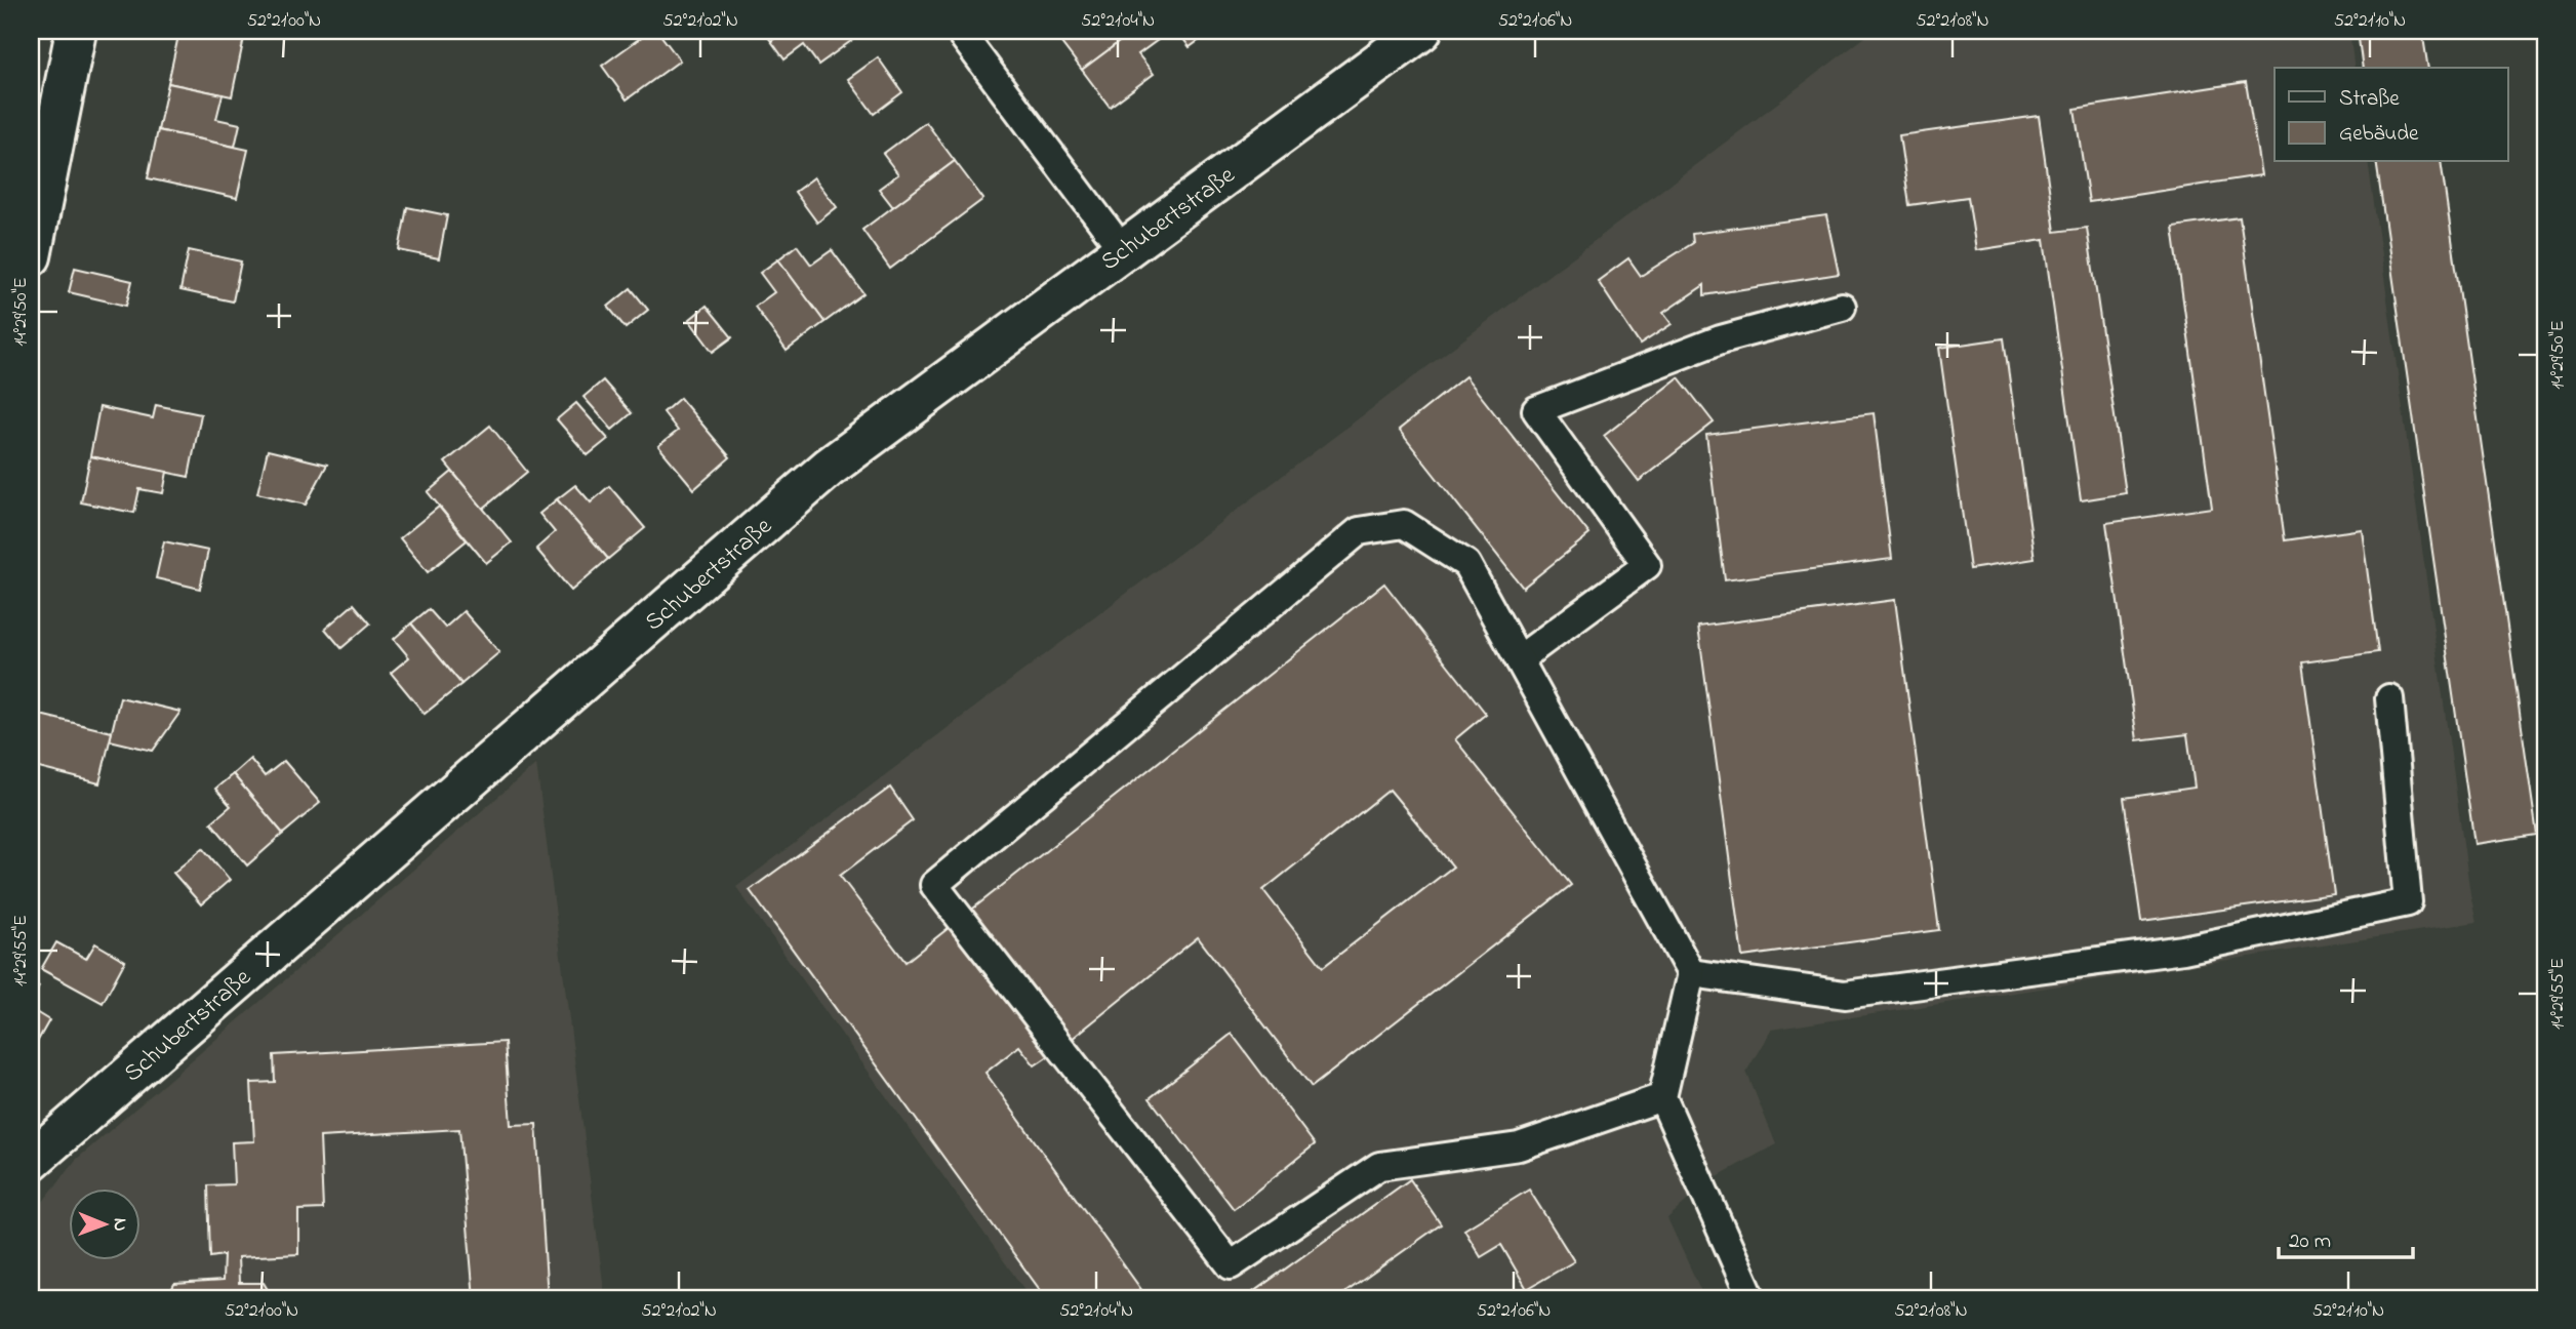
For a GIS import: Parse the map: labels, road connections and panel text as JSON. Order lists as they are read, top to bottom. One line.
{"streets":{"street":["Schubertstraße"]},"legend":["Straße","Gebäude"],"scale_bar":"20 m","north":"right","coordinates":["52°21'00\"N","52°21'02\"N","52°21'04\"N","52°21'06\"N","52°21'08\"N","52°21'10\"N","14°29'50\"E","14°29'55\"E"]}
